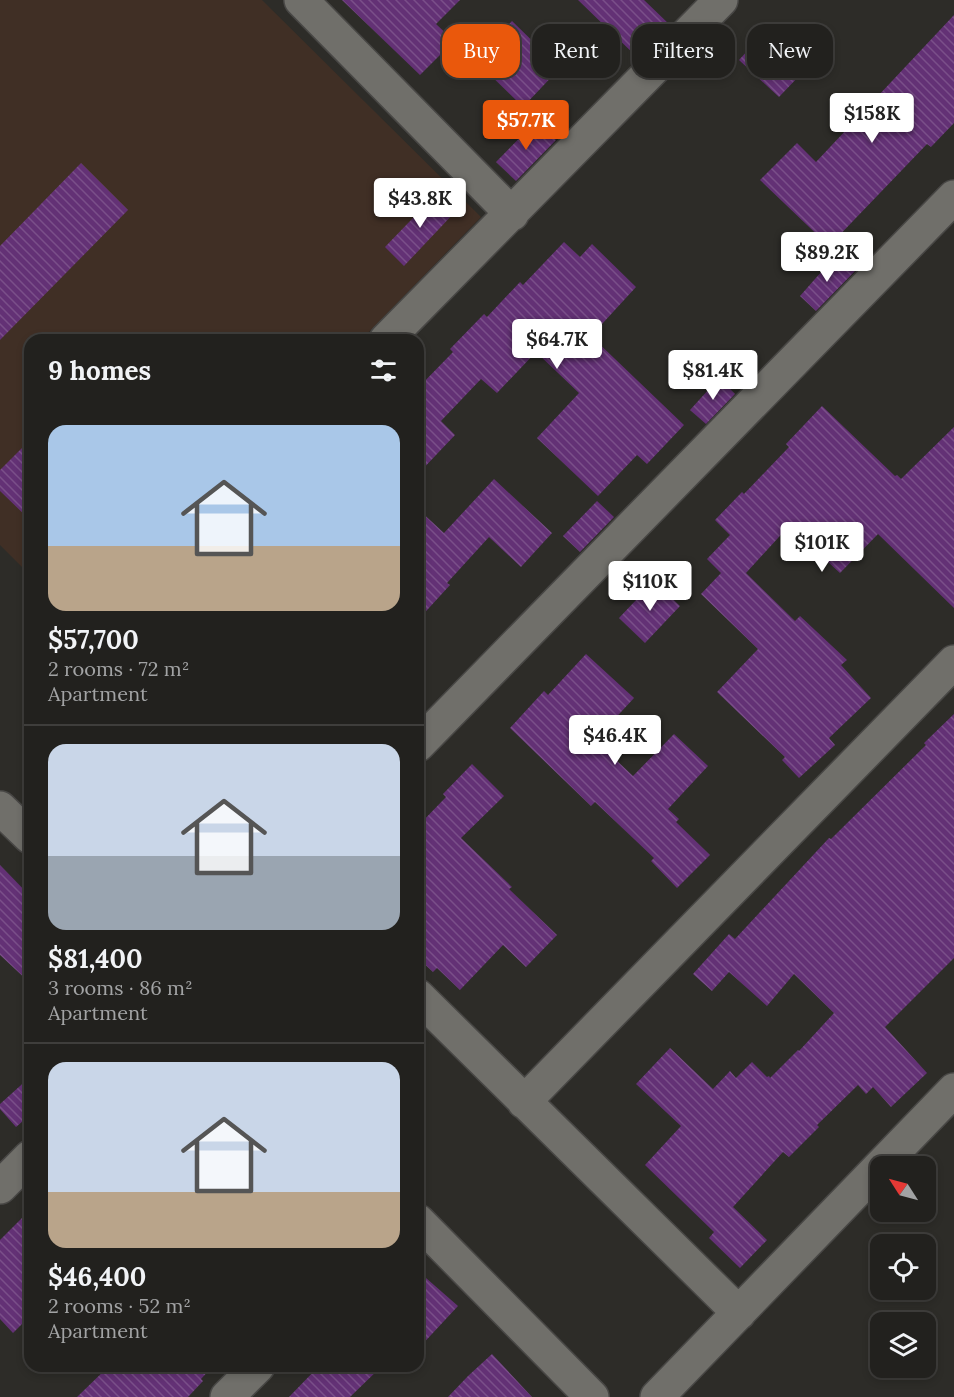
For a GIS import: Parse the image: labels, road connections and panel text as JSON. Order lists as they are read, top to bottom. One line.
{"north":"top left","page":{"chip":["Buy","Rent","Filters","New"],"price":["$158K","$57.7K","$43.8K","$89.2K","$64.7K","$81.4K","$101K","$110K","$46.4K"],"heading":"9 homes","list":[{"name":"$57,700","note":"2 rooms · 72 m² · Apartment"},{"name":"$81,400","note":"3 rooms · 86 m² · Apartment"},{"name":"$46,400","note":"2 rooms · 52 m² · Apartment"}]}}
